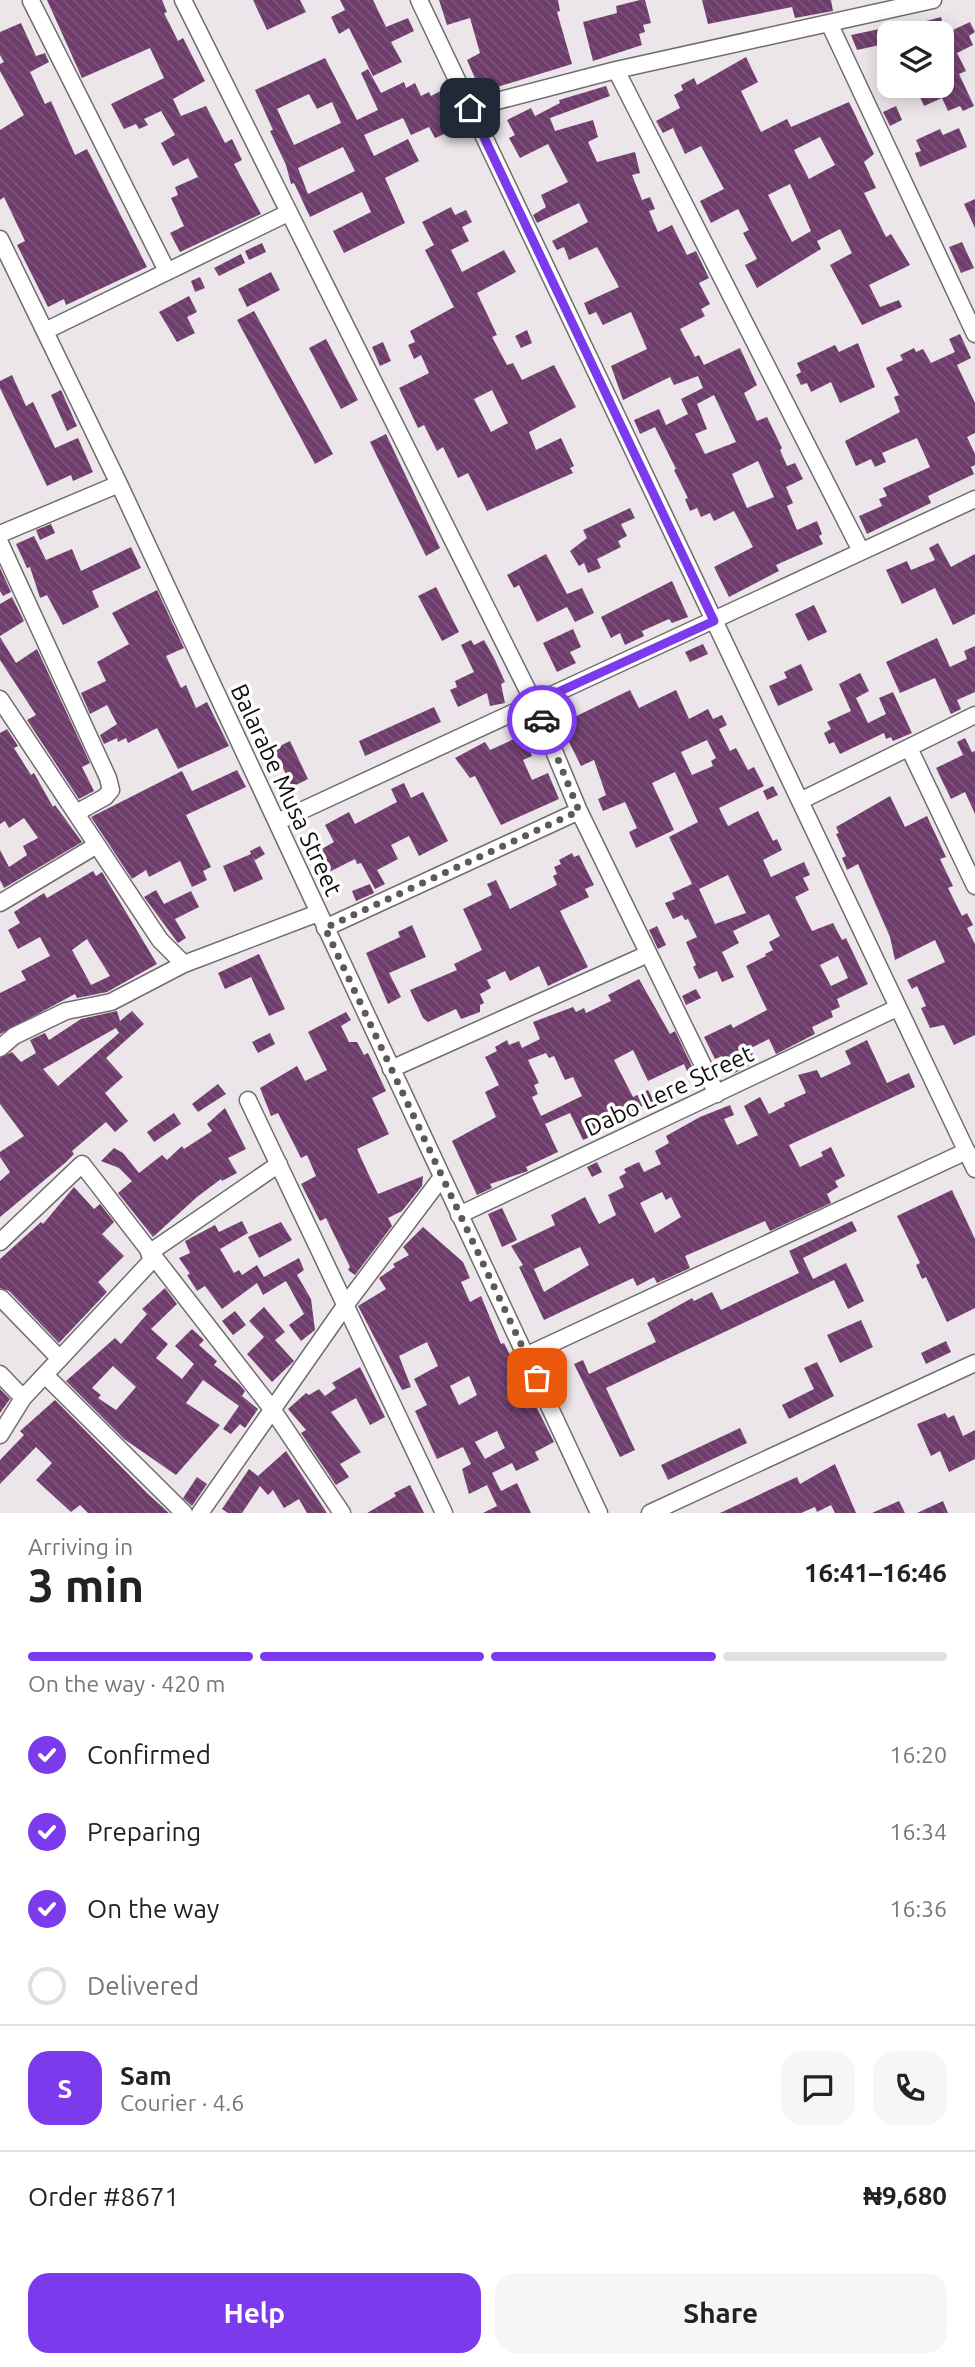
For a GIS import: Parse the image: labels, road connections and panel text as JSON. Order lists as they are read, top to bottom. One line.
{"streets":{"street":["Balarabe Musa Street","Dabo Lere Street"]},"crossings":[["Balarabe Musa Street","Dabo Lere Street"]],"page":{"heading":["3 min","Arriving in","16:41–16:46"],"panel":["Sam","Courier · 4.6","Order #8671","₦9,680"],"bar":"On the way · 420 m","list":[["Confirmed","16:20"],["Preparing","16:34"],["On the way","16:36"],"Delivered"],"round":"S","buttons":["Help","Share"]}}
